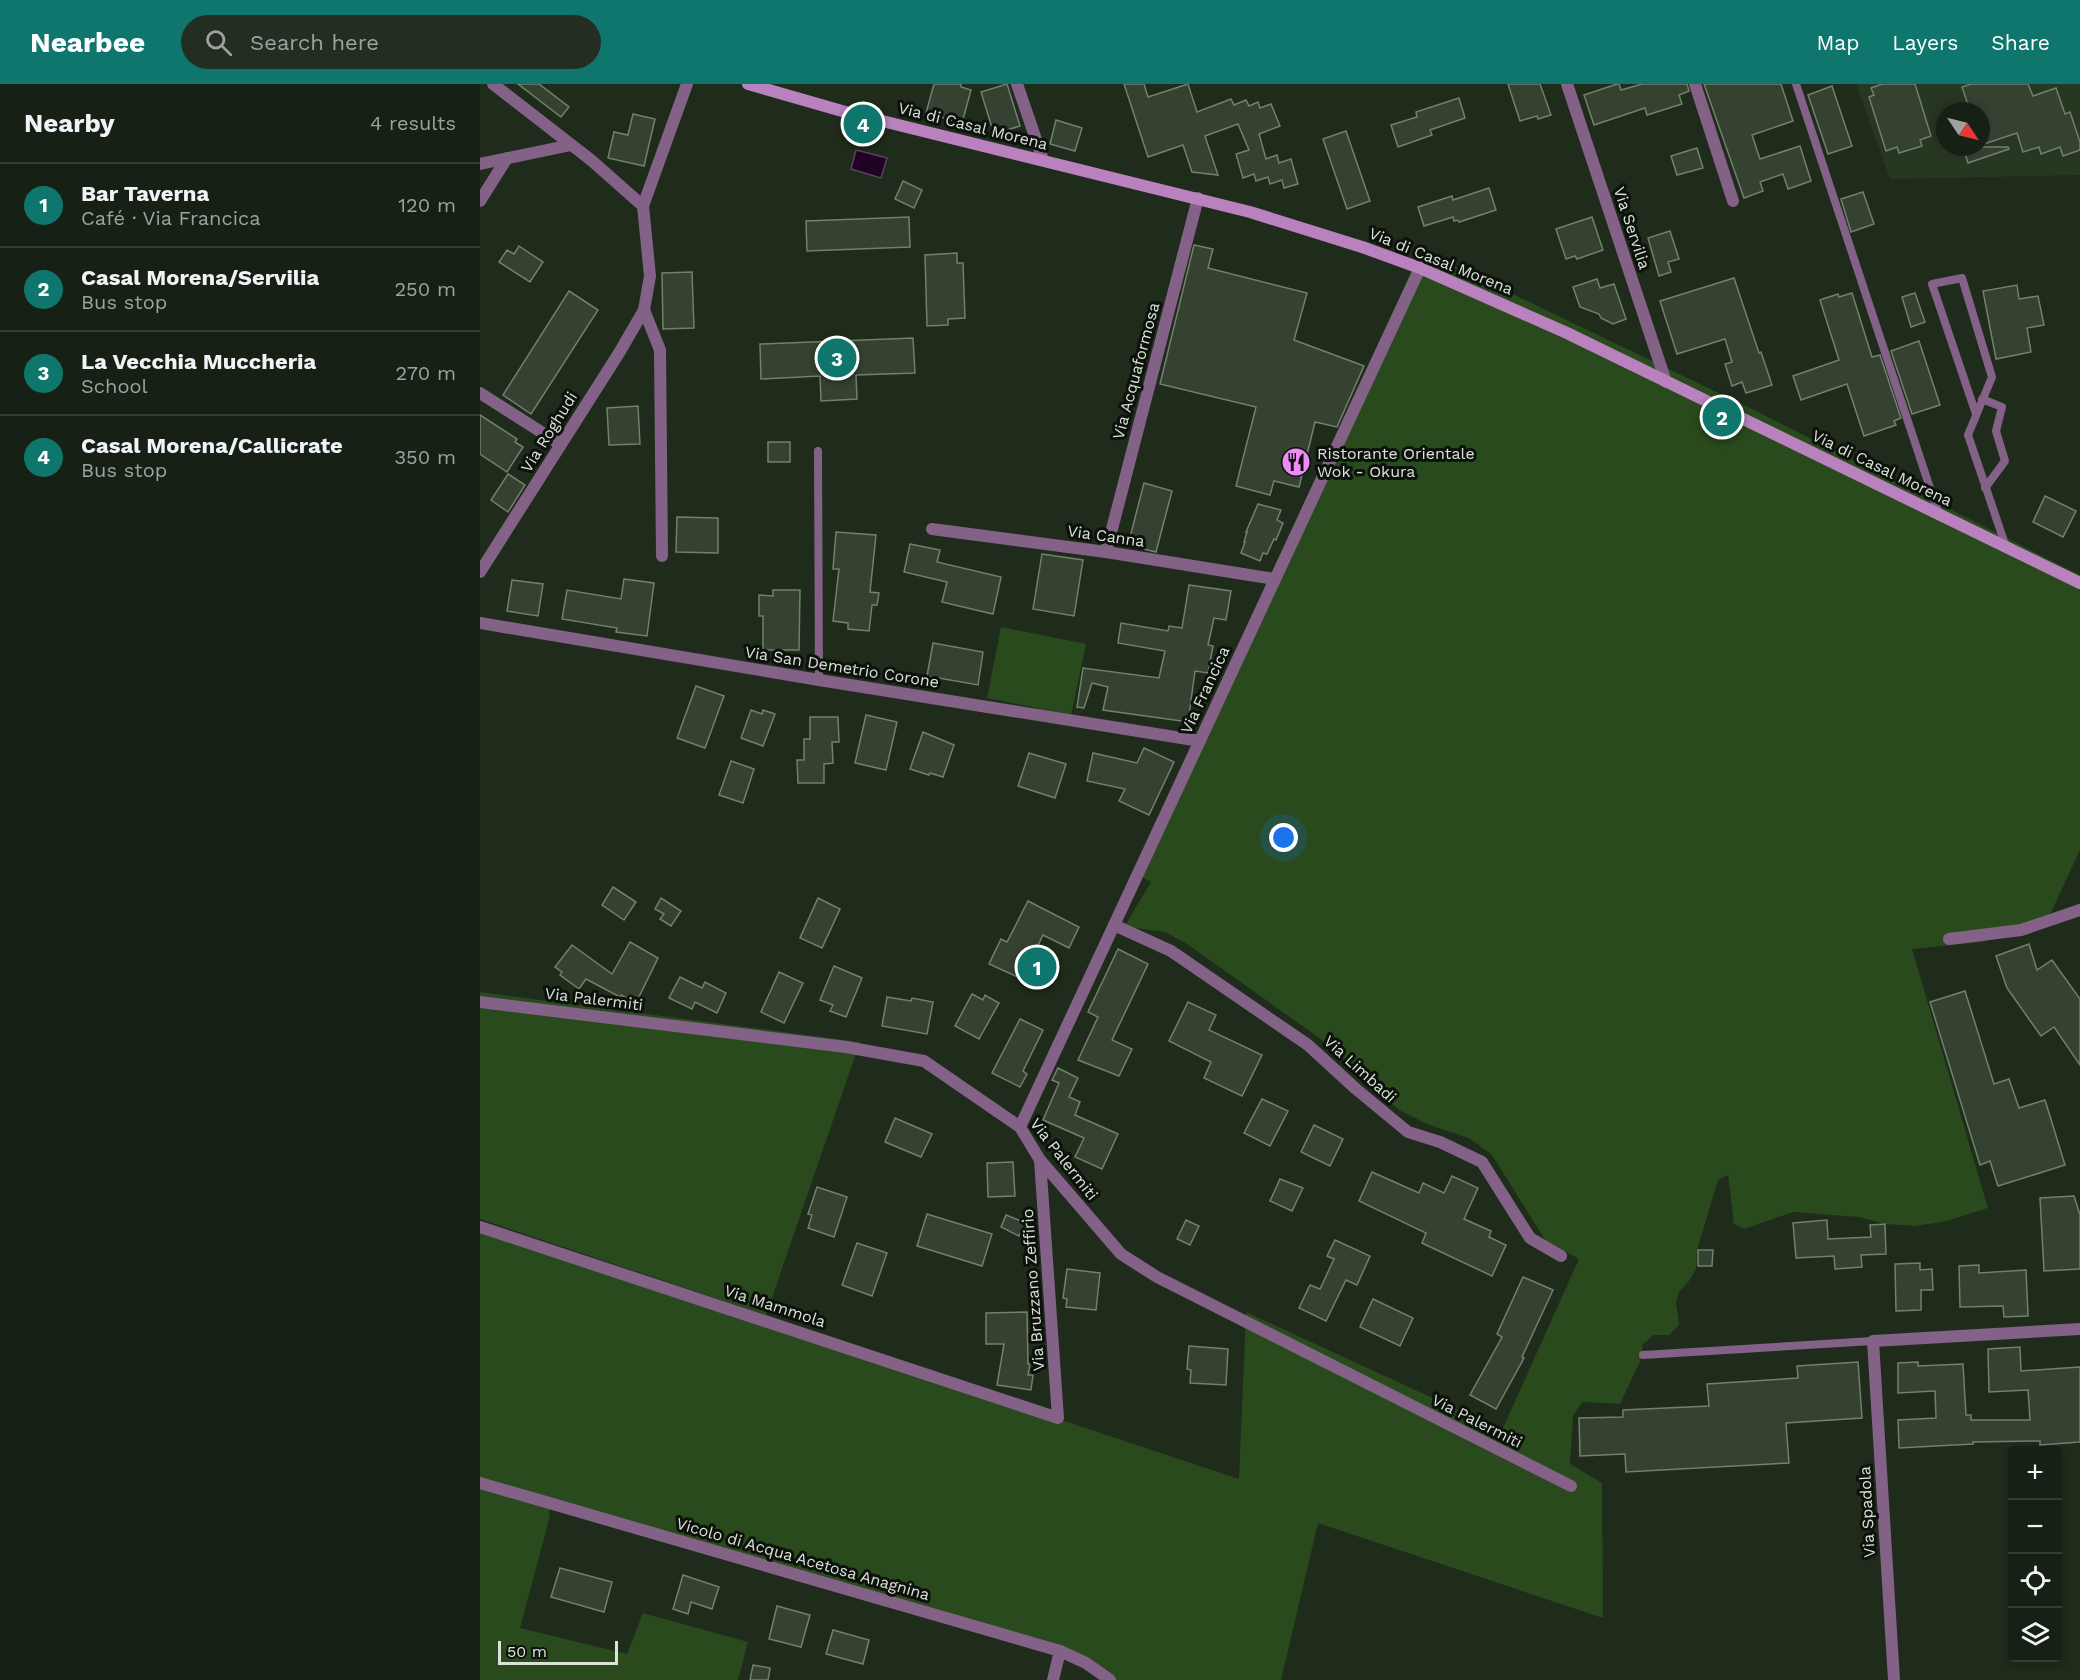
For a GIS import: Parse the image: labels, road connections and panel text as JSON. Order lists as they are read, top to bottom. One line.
{"streets":{"main road":["Via di Casal Morena"],"street":["Via Servilia","Via Acquaformosa","Via Roghudi","Via Canna","Via San Demetrio Corone","Via Francica","Via Palermiti","Via Limbadi","Via Bruzzano Zeffirio","Via Mammola","Via Spadola","Vicolo di Acqua Acetosa Anagnina"]},"crossings":[["Via di Casal Morena","Via Servilia"],["Via di Casal Morena","Via Acquaformosa"],["Via di Casal Morena","Via Francica"],["Via Acquaformosa","Via Canna"],["Via Canna","Via Francica"],["Via San Demetrio Corone","Via Francica"],["Via Francica","Via Palermiti"],["Via Francica","Via Limbadi"],["Via Palermiti","Via Bruzzano Zeffirio"],["Via Bruzzano Zeffirio","Via Mammola"]],"places":{"restaurant":["Ristorante Orientale Wok - Okura"]},"scale_bar":"50 m","north":"bottom right","page":{"header":"Nearbee","search":"Search here","nav":["Map","Layers","Share"],"heading":["Nearby","4 results"],"pins":["4","3","2","1"],"list":[{"mark":"1","name":"Bar Taverna","note":"Café · Via Francica","value":"120 m"},{"mark":"2","name":"Casal Morena/Servilia","note":"Bus stop","value":"250 m"},{"mark":"3","name":"La Vecchia Muccheria","note":"School","value":"270 m"},{"mark":"4","name":"Casal Morena/Callicrate","note":"Bus stop","value":"350 m"}],"map_buttons":["+","−"],"scale":"50 m"}}
